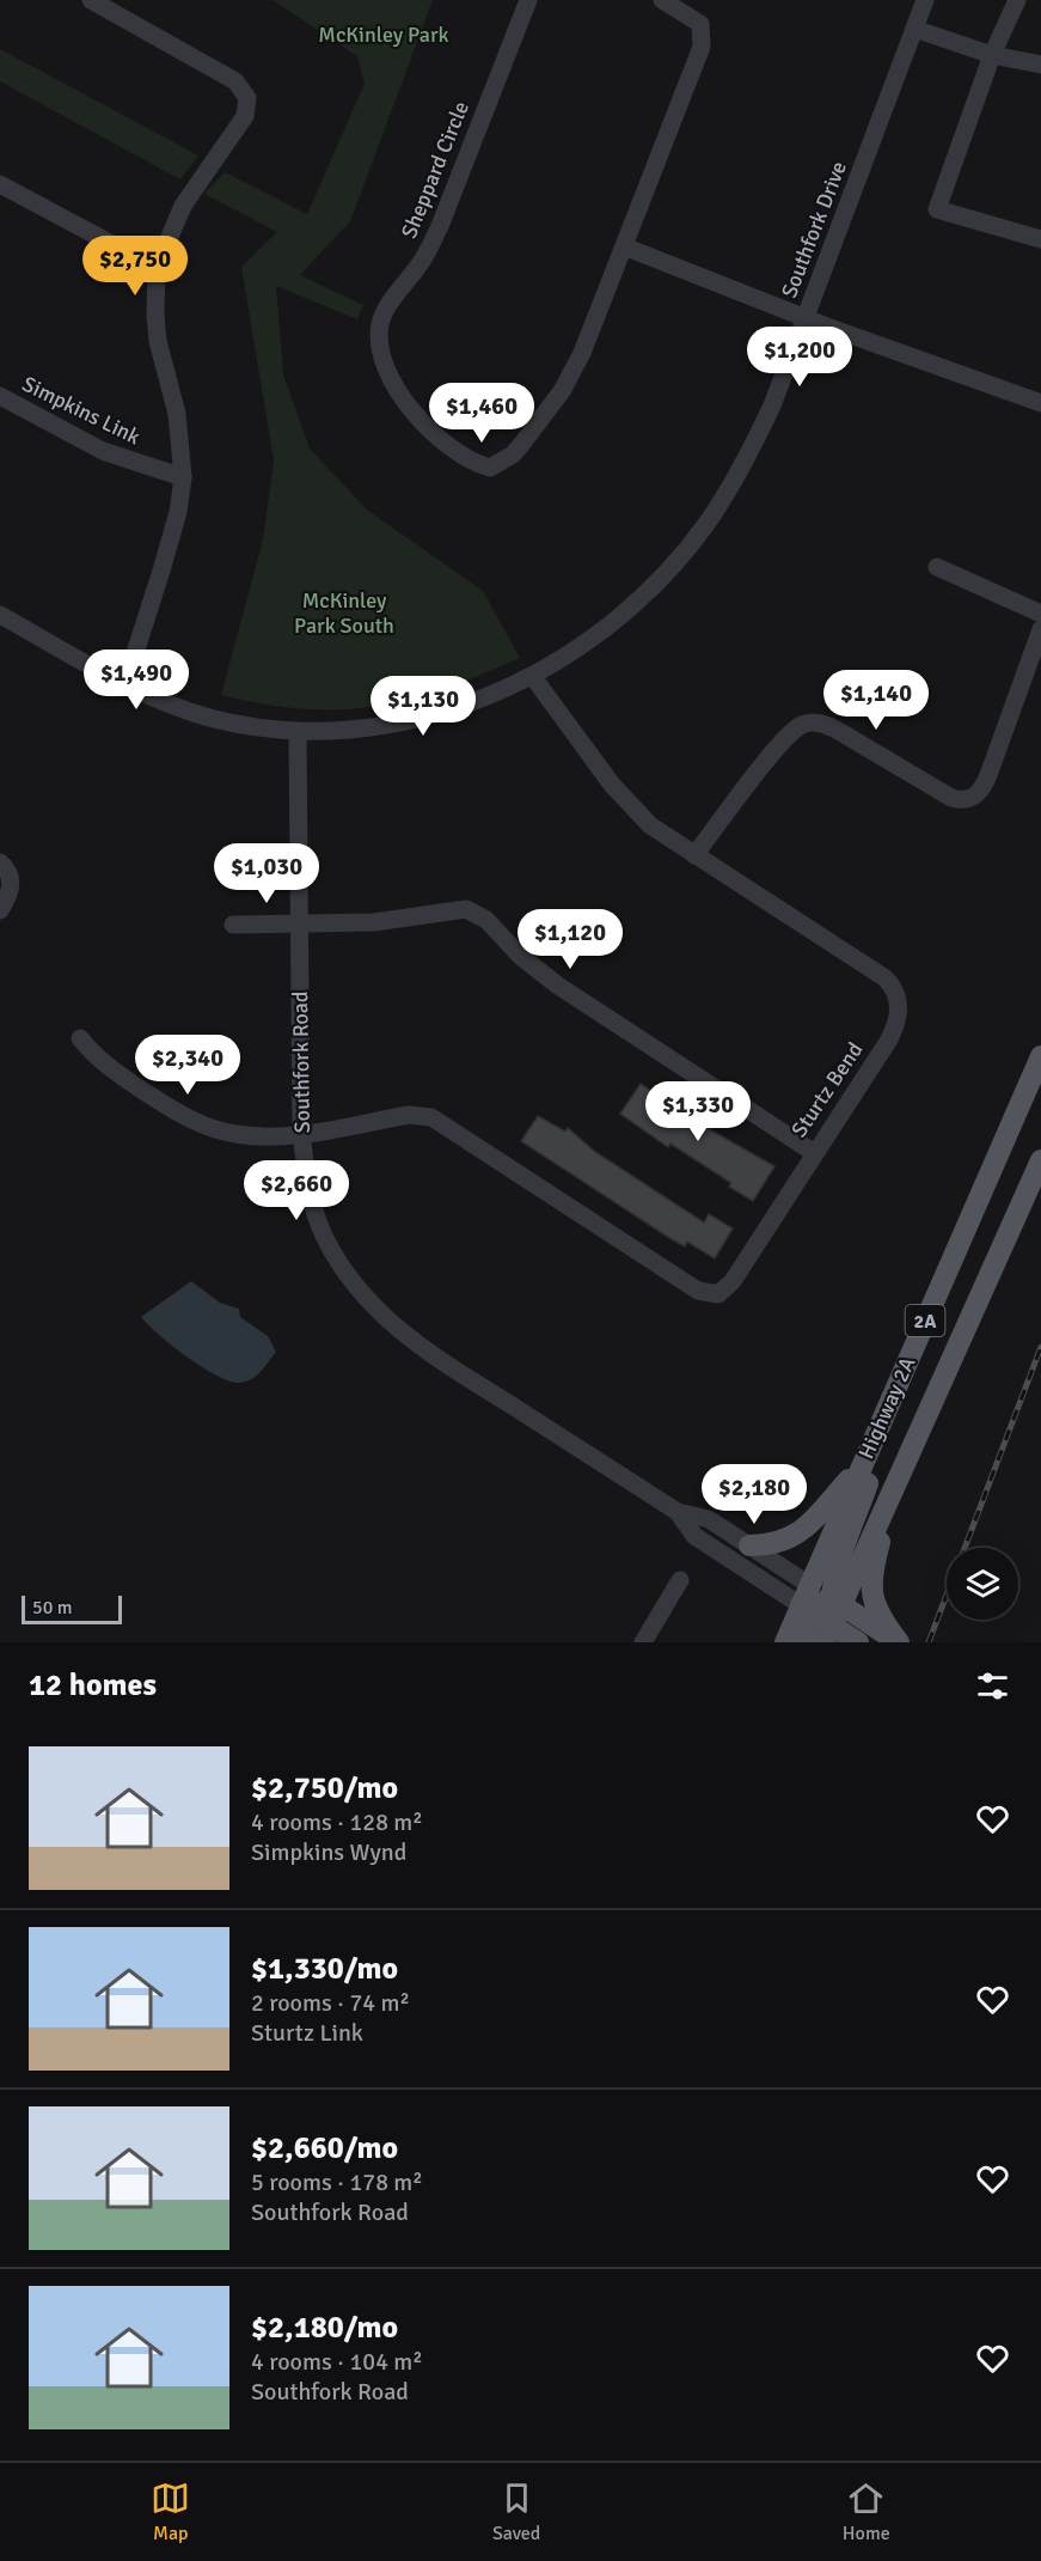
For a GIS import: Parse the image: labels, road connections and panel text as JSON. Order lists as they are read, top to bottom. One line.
{"streets":{"main road":["Southfork Road","2A","Highway 2A"],"street":["Sheppard Circle","Southfork Drive","Simpkins Link","Sturtz Bend"]},"crossings":[["Southfork Drive","Southfork Road"],["Southfork Drive","Sturtz Bend"],["Southfork Road","Sturtz Bend"],["Southfork Road","Highway 2A"]],"parks":["McKinley Park","McKinley Park South"],"scale_bar":"50 m","page":{"price":["$2,750","$1,200","$1,460","$1,490","$1,140","$1,130","$1,030","$1,120","$2,340","$1,330","$2,660","$2,180"],"scale":"50 m","heading":"12 homes","list":[{"name":"$2,750/mo","note":"4 rooms · 128 m² · Simpkins Wynd"},{"name":"$1,330/mo","note":"2 rooms · 74 m² · Sturtz Link"},{"name":"$2,660/mo","note":"5 rooms · 178 m² · Southfork Road"},{"name":"$2,180/mo","note":"4 rooms · 104 m² · Southfork Road"}],"tabs":["Map","Saved","Home"]}}
